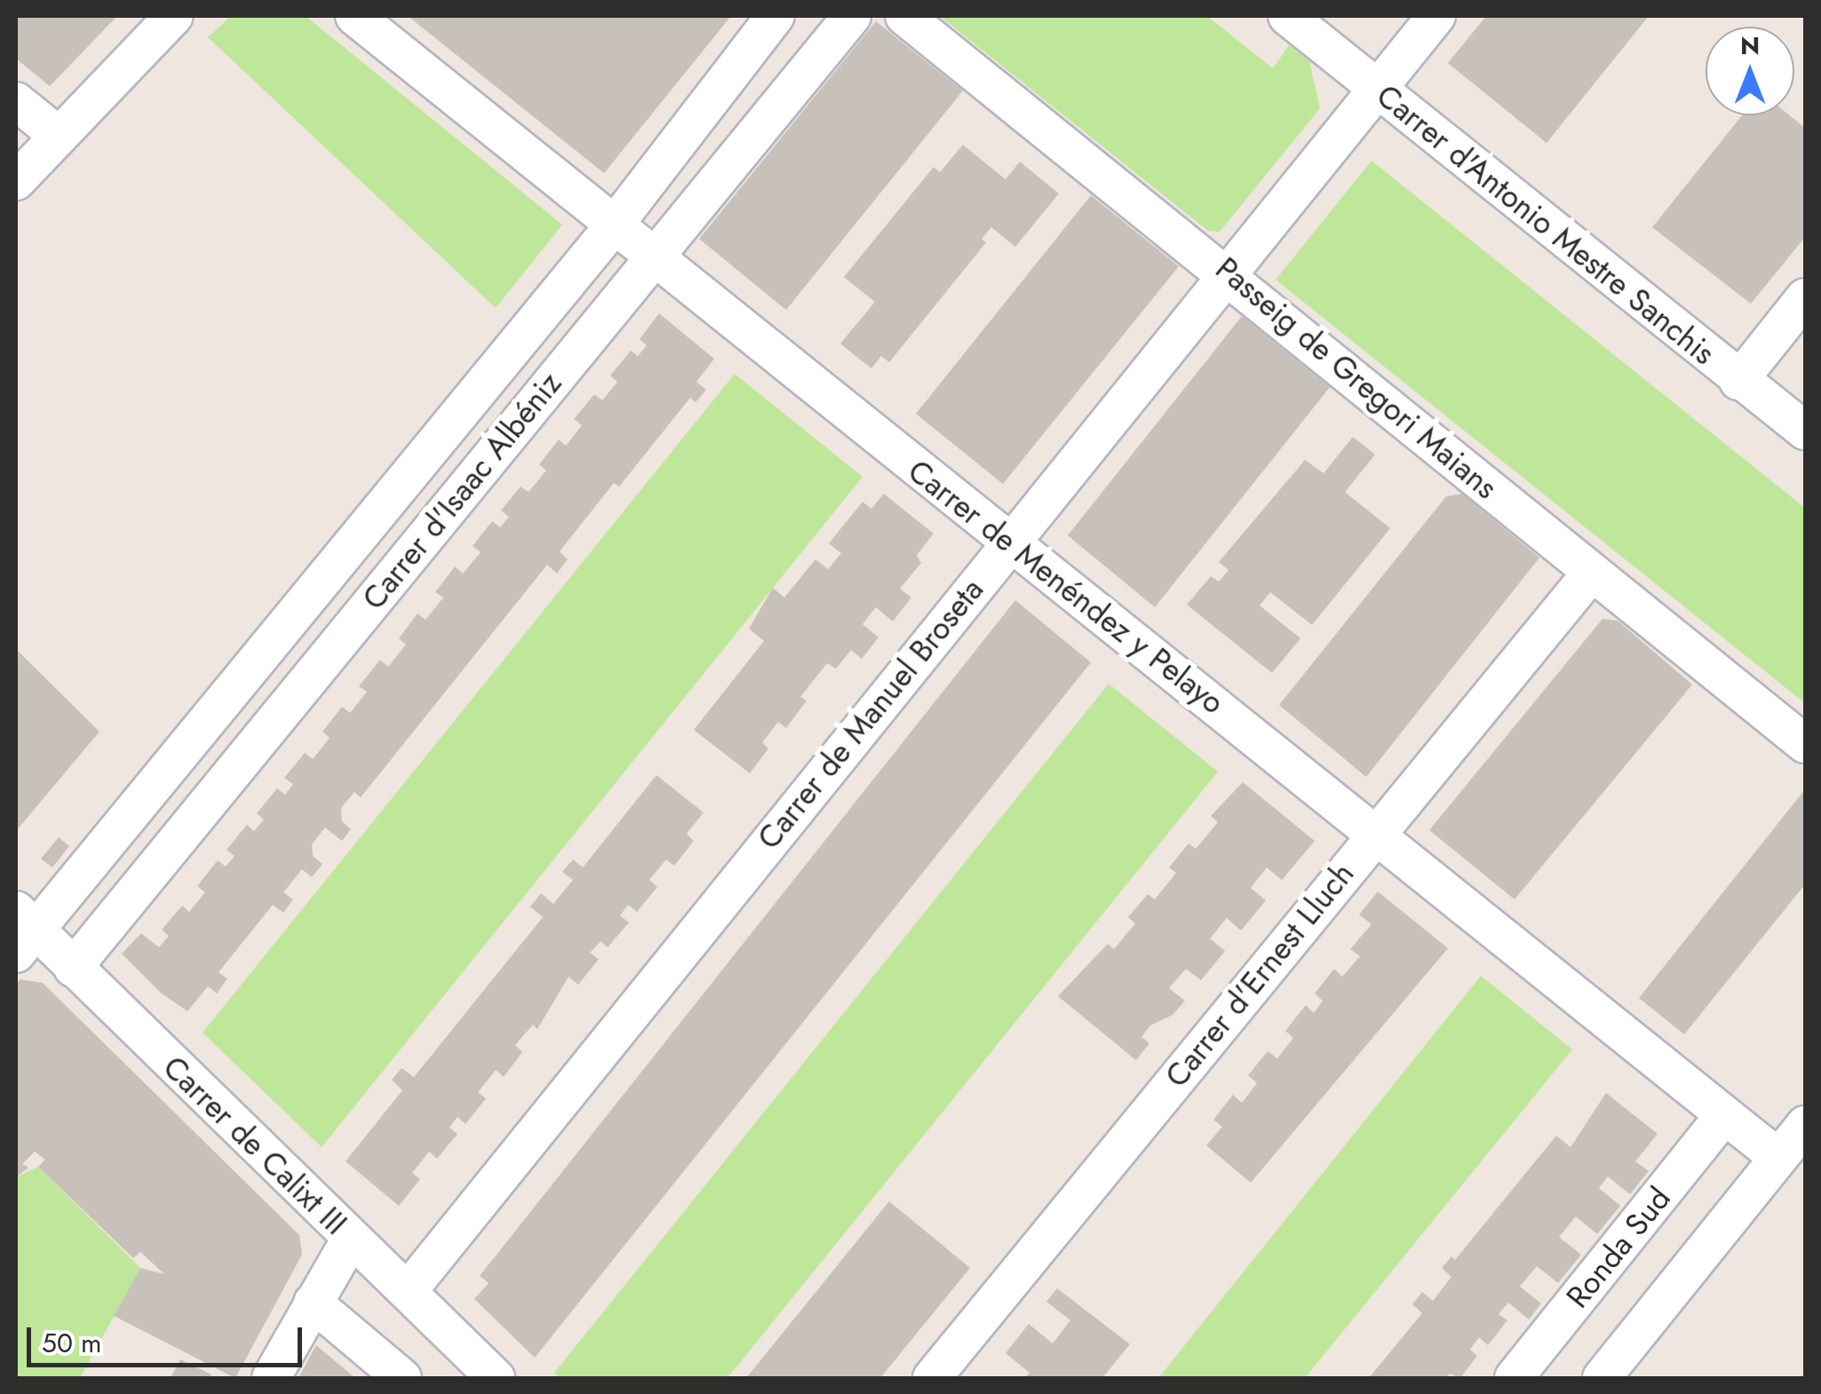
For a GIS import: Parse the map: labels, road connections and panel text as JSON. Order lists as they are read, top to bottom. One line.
{"streets":{"street":["Carrer d'Antonio Mestre Sanchis","Passeig de Gregori Maians","Carrer d'Isaac Albéniz","Carrer de Menéndez y Pelayo","Carrer de Manuel Broseta","Carrer d'Ernest Lluch","Carrer de Calixt III","Ronda Sud"]},"crossings":[["Carrer d'Antonio Mestre Sanchis","Carrer de Manuel Broseta"],["Passeig de Gregori Maians","Carrer de Manuel Broseta"],["Passeig de Gregori Maians","Carrer d'Ernest Lluch"],["Carrer d'Isaac Albéniz","Carrer de Menéndez y Pelayo"],["Carrer d'Isaac Albéniz","Carrer de Calixt III"],["Carrer de Menéndez y Pelayo","Carrer de Manuel Broseta"],["Carrer de Menéndez y Pelayo","Carrer d'Ernest Lluch"],["Carrer de Menéndez y Pelayo","Ronda Sud"],["Carrer de Manuel Broseta","Carrer de Calixt III"]],"scale_bar":"50 m","north":"top"}
